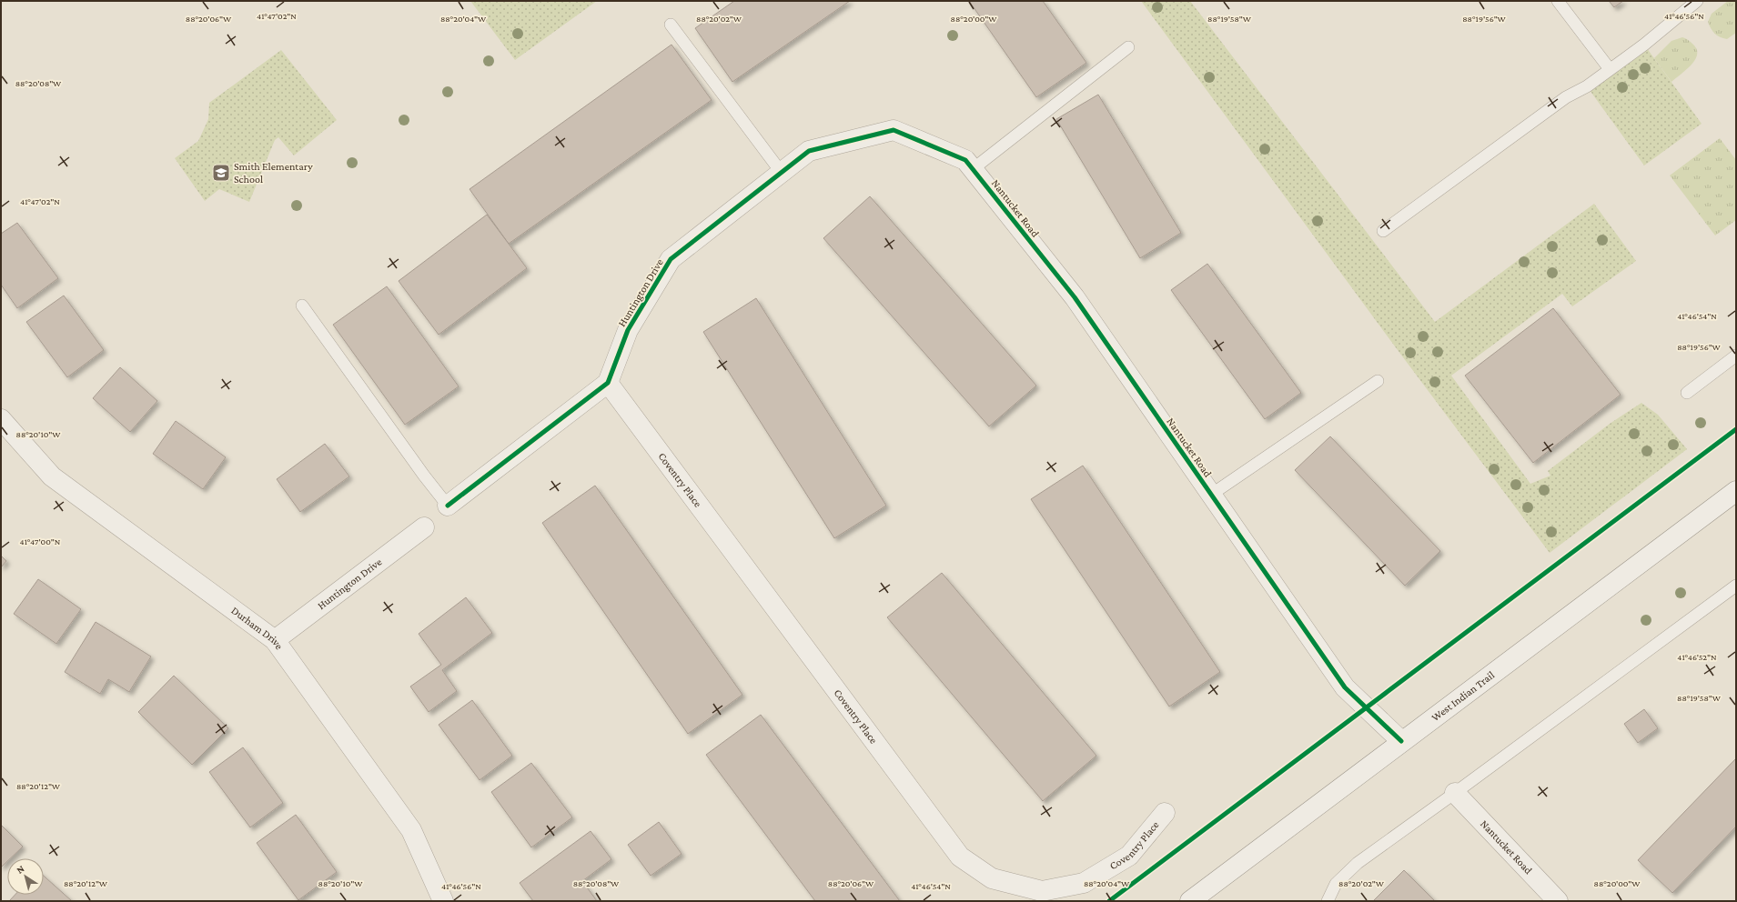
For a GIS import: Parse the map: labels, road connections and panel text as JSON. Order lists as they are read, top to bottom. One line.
{"streets":{"street":["Nantucket Road","Huntington Drive","Coventry Place","Durham Drive","West Indian Trail"]},"crossings":[["Nantucket Road","Huntington Drive"],["Nantucket Road","West Indian Trail"],["Huntington Drive","Coventry Place"],["Huntington Drive","Durham Drive"]],"places":{"school or university":["Smith Elementary School"]},"north":"top left","coordinates":["41°47'02\"N","41°46'56\"N","88°20'06\"W","88°20'04\"W","88°20'02\"W","88°20'00\"W","88°19'58\"W","88°19'56\"W","88°20'08\"W","41°46'54\"N","88°20'10\"W","41°47'00\"N","41°46'52\"N","88°20'12\"W"]}
